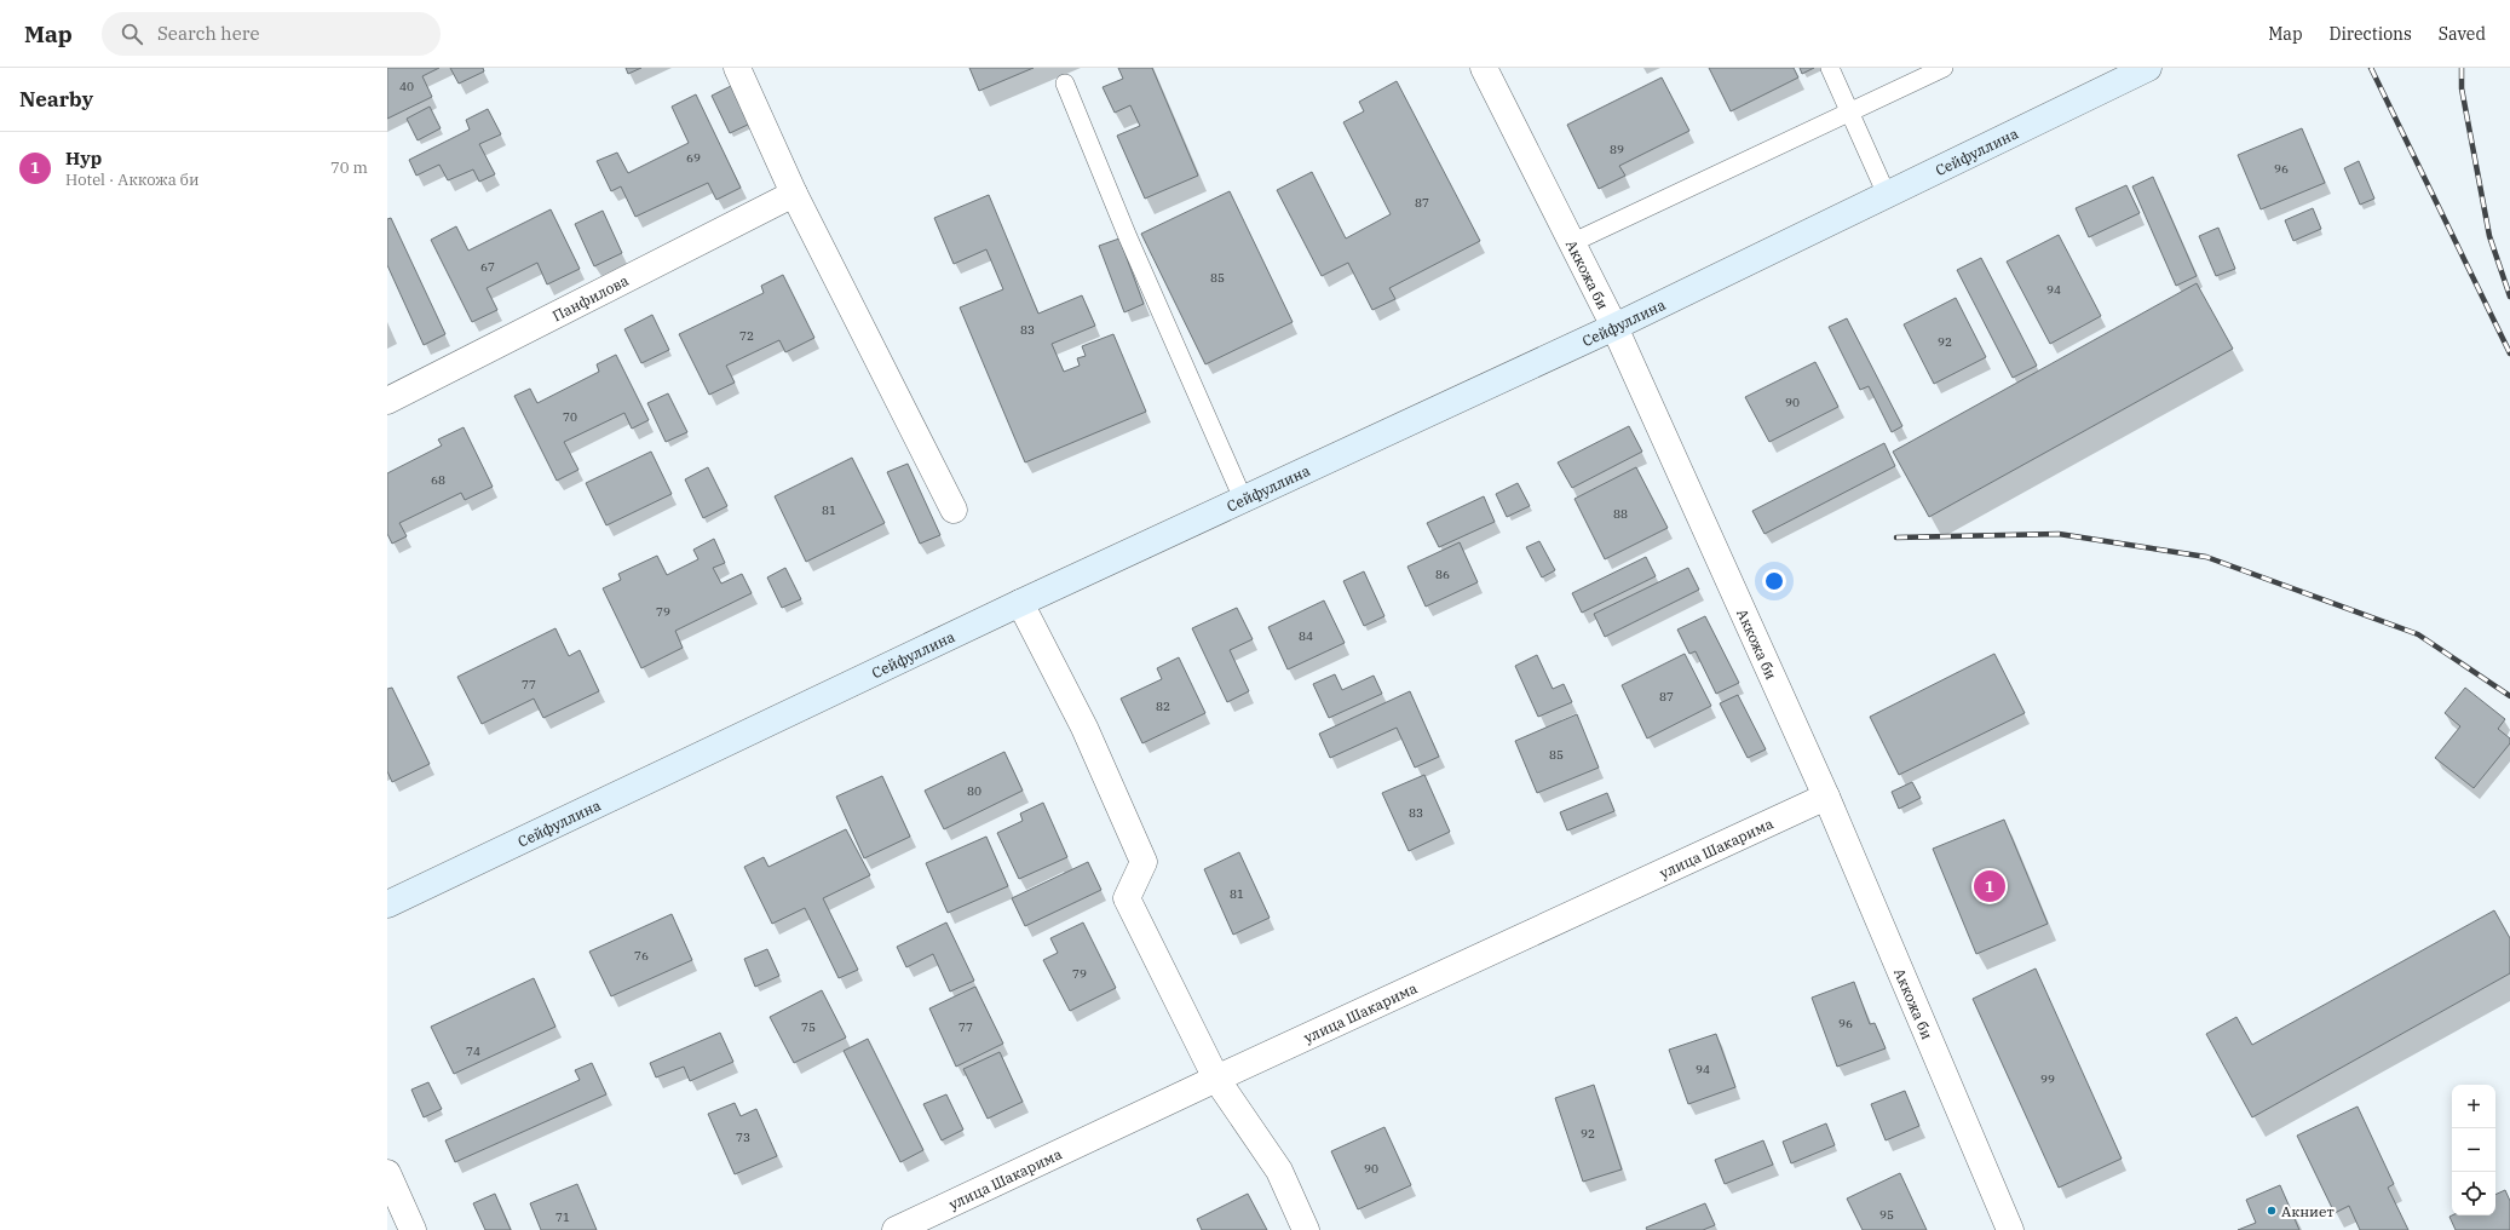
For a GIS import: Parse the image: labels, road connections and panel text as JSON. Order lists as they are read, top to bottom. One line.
{"streets":{"main road":["Сейфуллина"],"street":["Аккожа би","Панфилова","улица Шакарима"]},"crossings":[["Сейфуллина","Аккожа би"],["Аккожа би","улица Шакарима"]],"places":["Акниет"],"house_numbers":["40","89","69","96","87","67","85","94","83","72","92","90","70","68","81","88","86","79","84","77","87","82","85","80","83","81","76","79","96","75","77","74","94","99","92","73","90","95","71"],"page":{"header":"Map","search":"Search here","nav":["Map","Directions","Saved"],"heading":"Nearby","list":[{"mark":"1","name":"Нур","note":"Hotel · Аккожа би","value":"70 m"}],"pins":"1","map_buttons":["+","−"]}}
